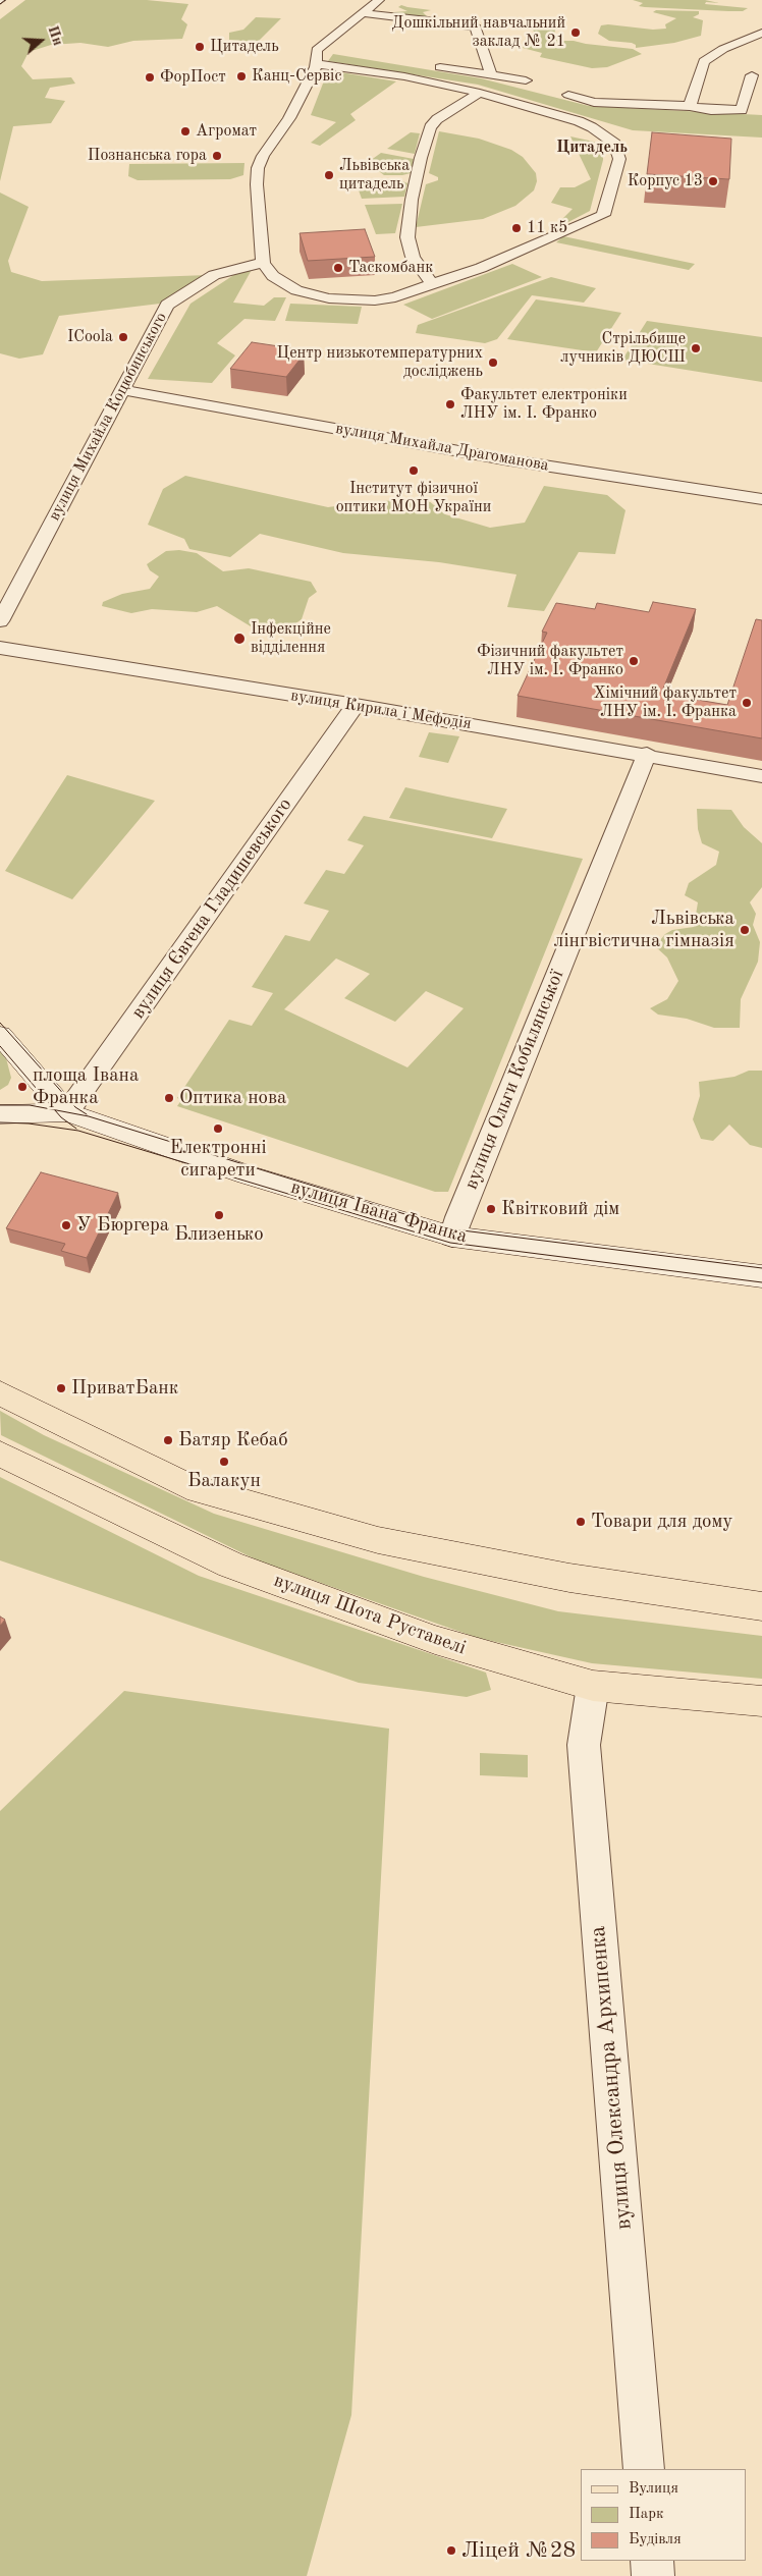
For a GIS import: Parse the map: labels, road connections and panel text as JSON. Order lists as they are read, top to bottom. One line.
{"streets":{"main road":["вулиця Івана Франка","вулиця Шота Руставелі"],"street":["вулиця Михайла Коцюбинського","вулиця Михайла Драгоманова","вулиця Кирила і Мефодія","вулиця Євгена Гладишевського","вулиця Ольги Кобилянської","вулиця Олександра Архипенка"]},"crossings":[["вулиця Михайла Коцюбинського","вулиця Михайла Драгоманова"],["вулиця Кирила і Мефодія","вулиця Євгена Гладишевського"],["вулиця Кирила і Мефодія","вулиця Ольги Кобилянської"],["вулиця Євгена Гладишевського","вулиця Івана Франка"],["вулиця Ольги Кобилянської","вулиця Івана Франка"],["вулиця Шота Руставелі","вулиця Олександра Архипенка"]],"districts":["Цитадель"],"places":["Дошкільний навчальний заклад № 21","Цитадель","Канц-Сервіс","ФорПост","Агромат","Познанська гора","Львівська цитадель","Корпус 13","11 к5","Таскомбанк","ICoola","Стрільбище лучників ДЮСШ","Центр низькотемпературних досліджень","Факультет електроніки ЛНУ ім. І. Франко","Інститут фізичної оптики МОН України","Інфекційне відділення","Фізичний факультет ЛНУ ім. І. Франко","Хімічний факультет ЛНУ ім. І. Франка","Львівська лінгвістична гімназія","площа Івана Франка","Оптика нова","Електронні сигарети","Квітковий дім","Близенько","У Бюргера","ПриватБанк","Батяр Кебаб","Балакун","Товари для дому","Ліцей №28"],"legend":["Вулиця","Парк","Будівля"],"north":"right"}
